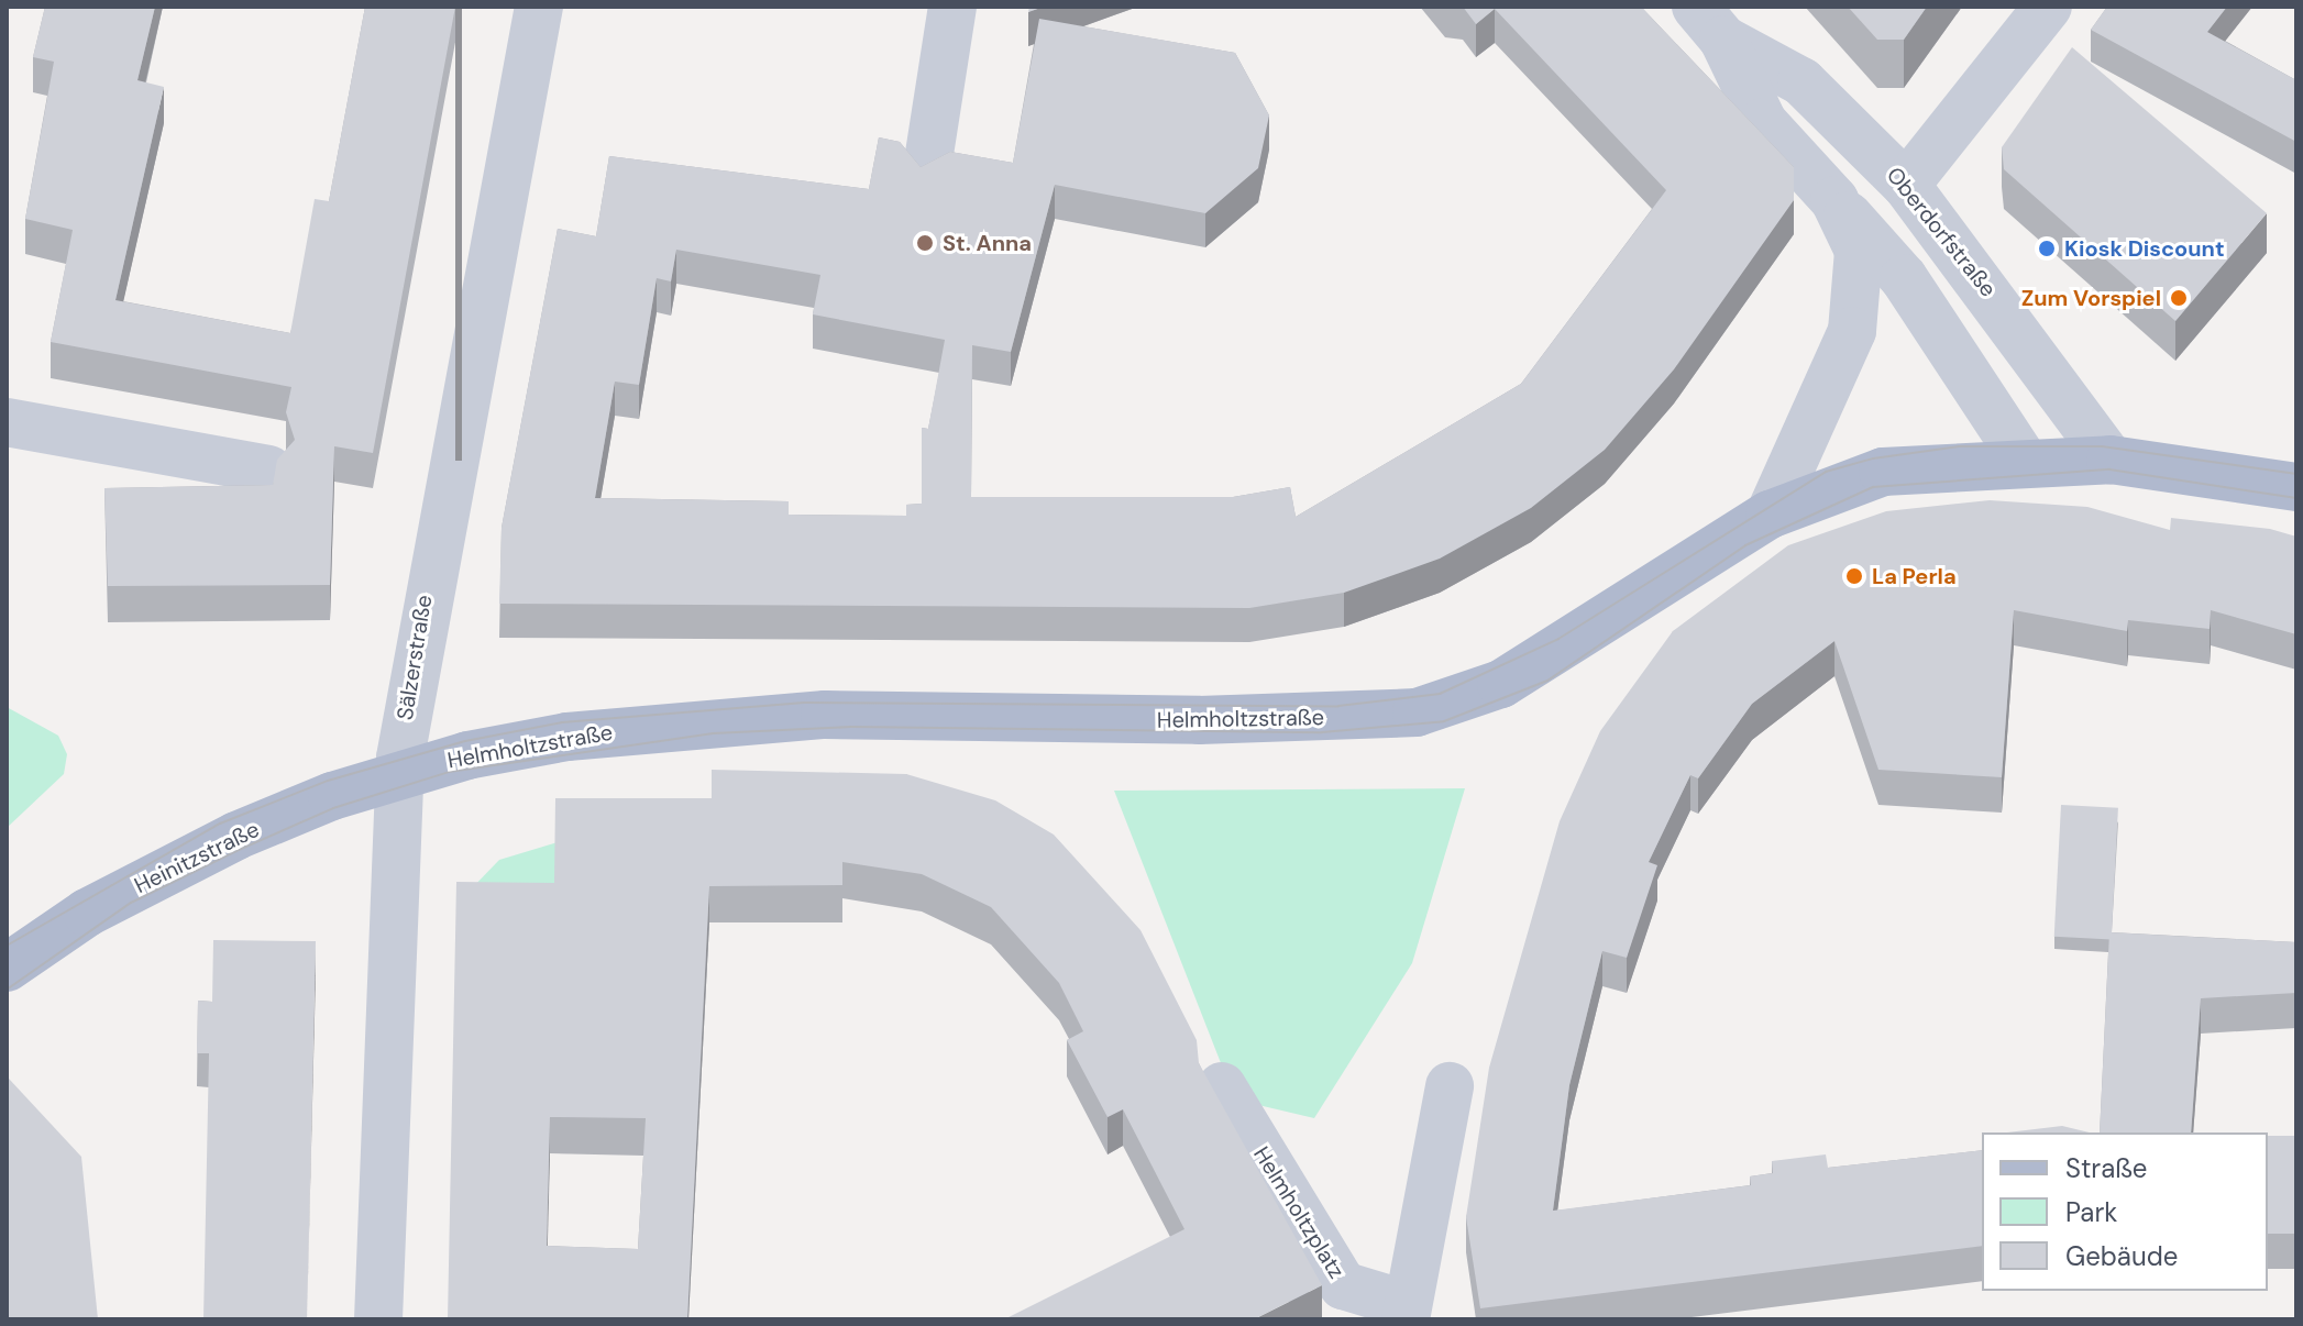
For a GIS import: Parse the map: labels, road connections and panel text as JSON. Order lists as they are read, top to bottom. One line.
{"streets":{"main road":["Helmholtzstraße","Heinitzstraße"],"street":["Oberdorfstraße","Sälzerstraße","Helmholtzplatz"]},"crossings":[["Sälzerstraße","Helmholtzstraße"],["Sälzerstraße","Heinitzstraße"],["Helmholtzstraße","Heinitzstraße"]],"places":["St. Anna","Kiosk Discount","Zum Vorspiel","La Perla"],"legend":["Straße","Park","Gebäude"]}
